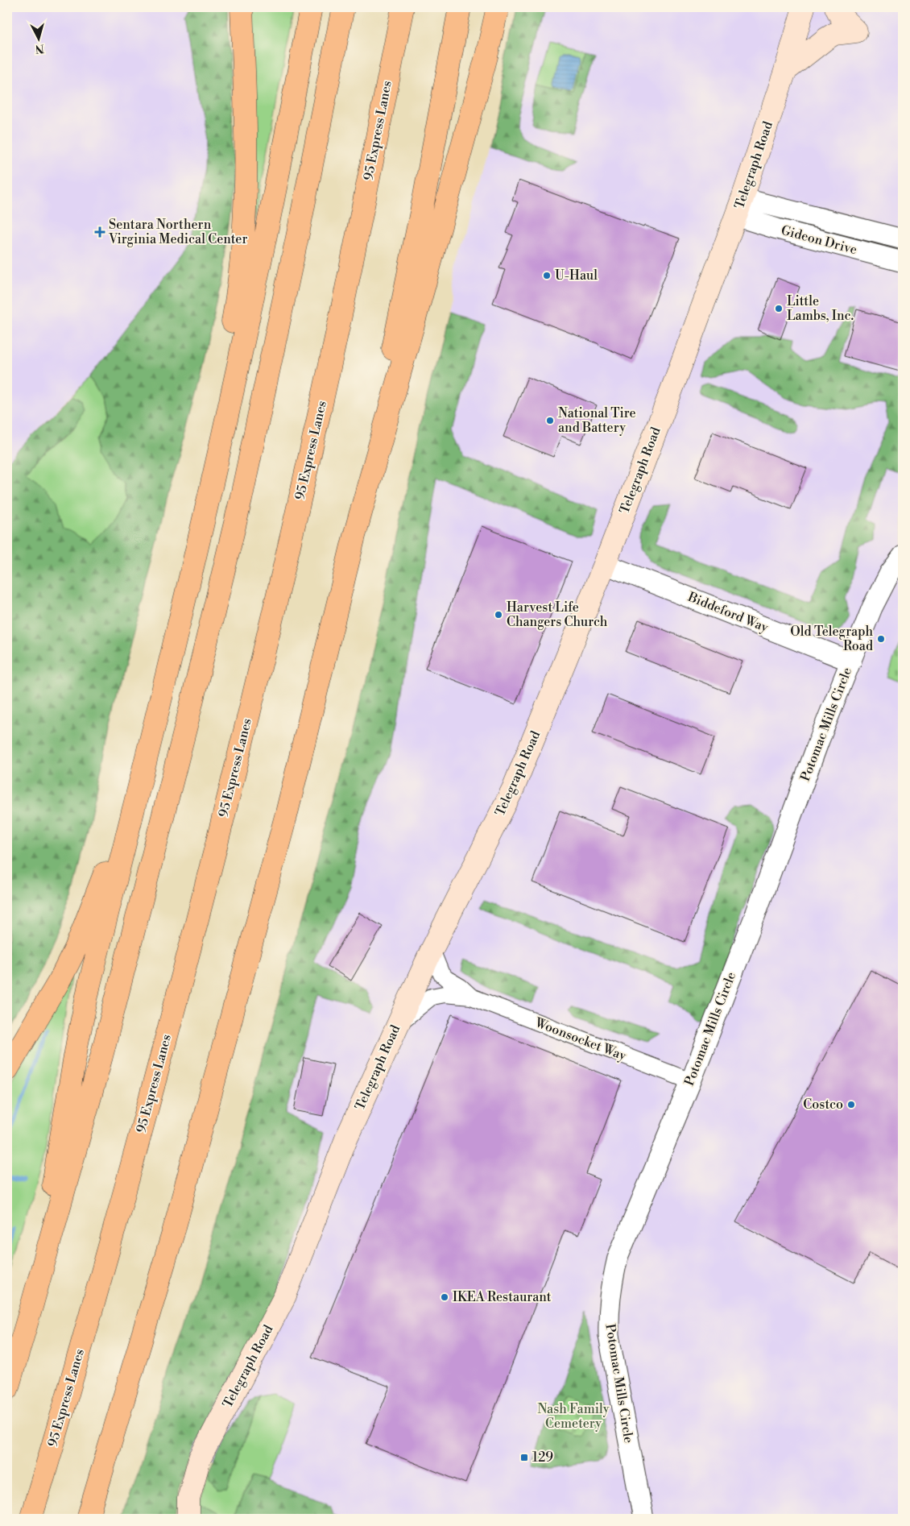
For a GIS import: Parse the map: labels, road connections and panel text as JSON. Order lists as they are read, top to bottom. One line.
{"streets":{"highway":["95 Express Lanes"],"main road":["Telegraph Road"],"street":["Gideon Drive","Biddeford Way","Potomac Mills Circle","Woonsocket Way"]},"crossings":[["Telegraph Road","Gideon Drive"],["Telegraph Road","Biddeford Way"],["Telegraph Road","Woonsocket Way"],["Biddeford Way","Potomac Mills Circle"],["Potomac Mills Circle","Woonsocket Way"]],"parks":["Nash Family Cemetery"],"places":{"health":["Sentara Northern Virginia Medical Center"],"other":["U-Haul","Little Lambs, Inc.","National Tire and Battery","Harvest Life Changers Church","Old Telegraph Road","Costco","IKEA Restaurant"],"transit":["129"]},"north":"bottom"}
